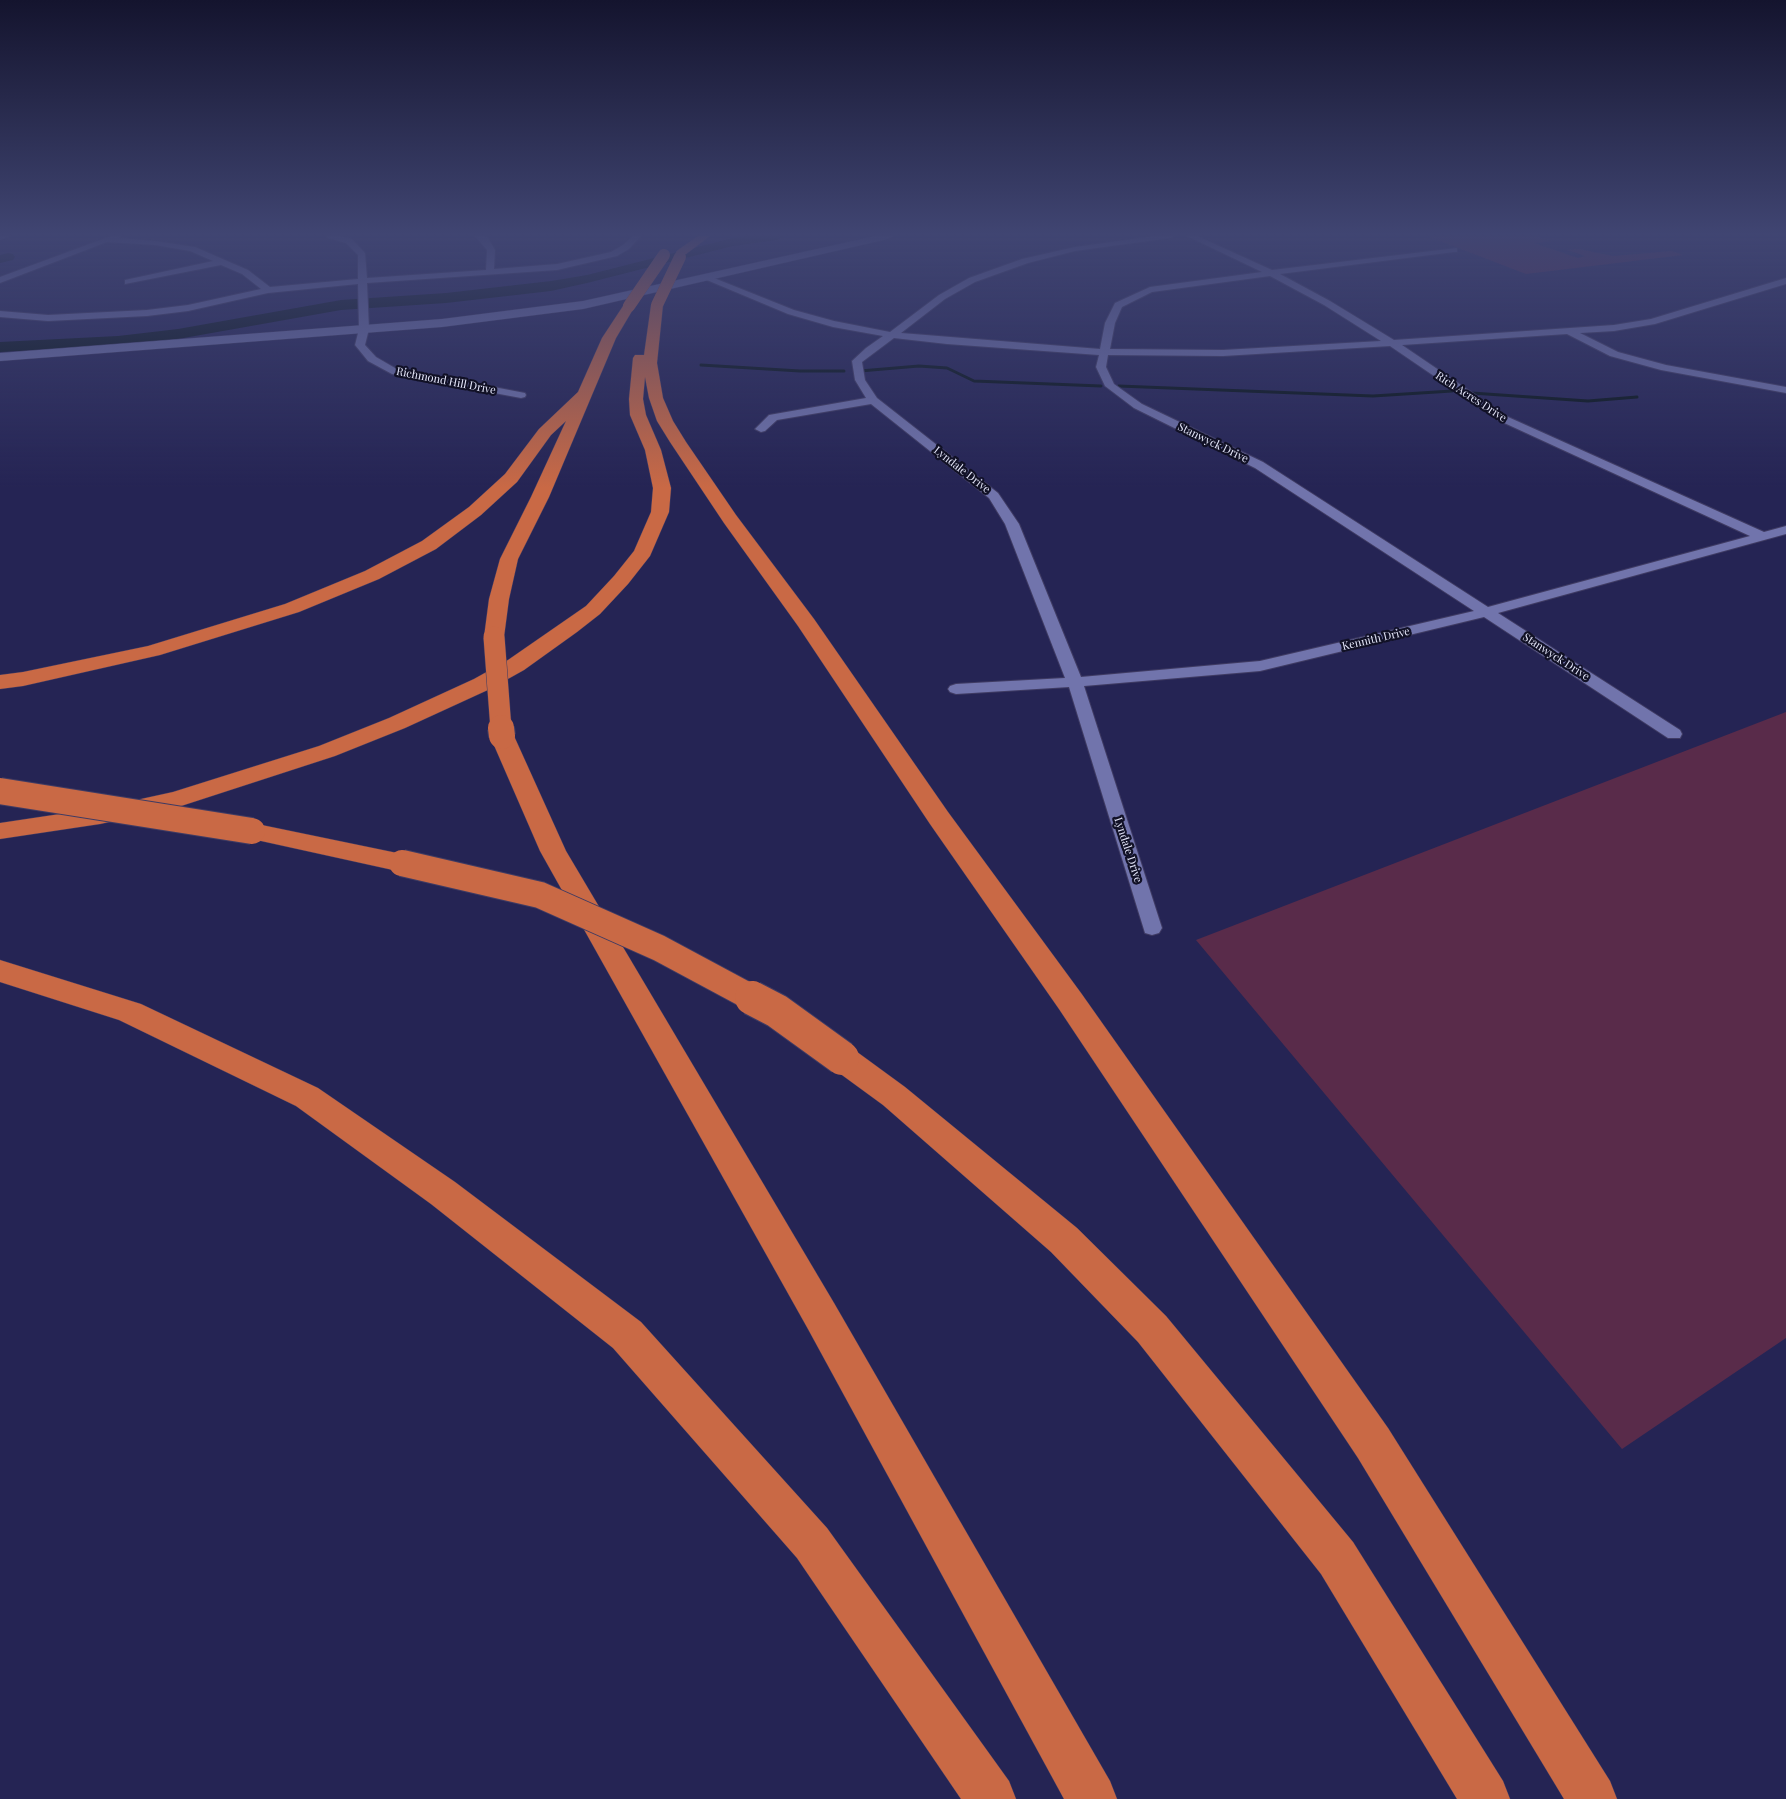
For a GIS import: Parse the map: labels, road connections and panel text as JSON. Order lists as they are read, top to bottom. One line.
{"streets":{"street":["Richmond Hill Drive","Rich Acres Drive","Stanwyck Drive","Lyndale Drive","Kennith Drive"]},"crossings":[["Rich Acres Drive","Kennith Drive"],["Stanwyck Drive","Kennith Drive"],["Lyndale Drive","Kennith Drive"]]}
